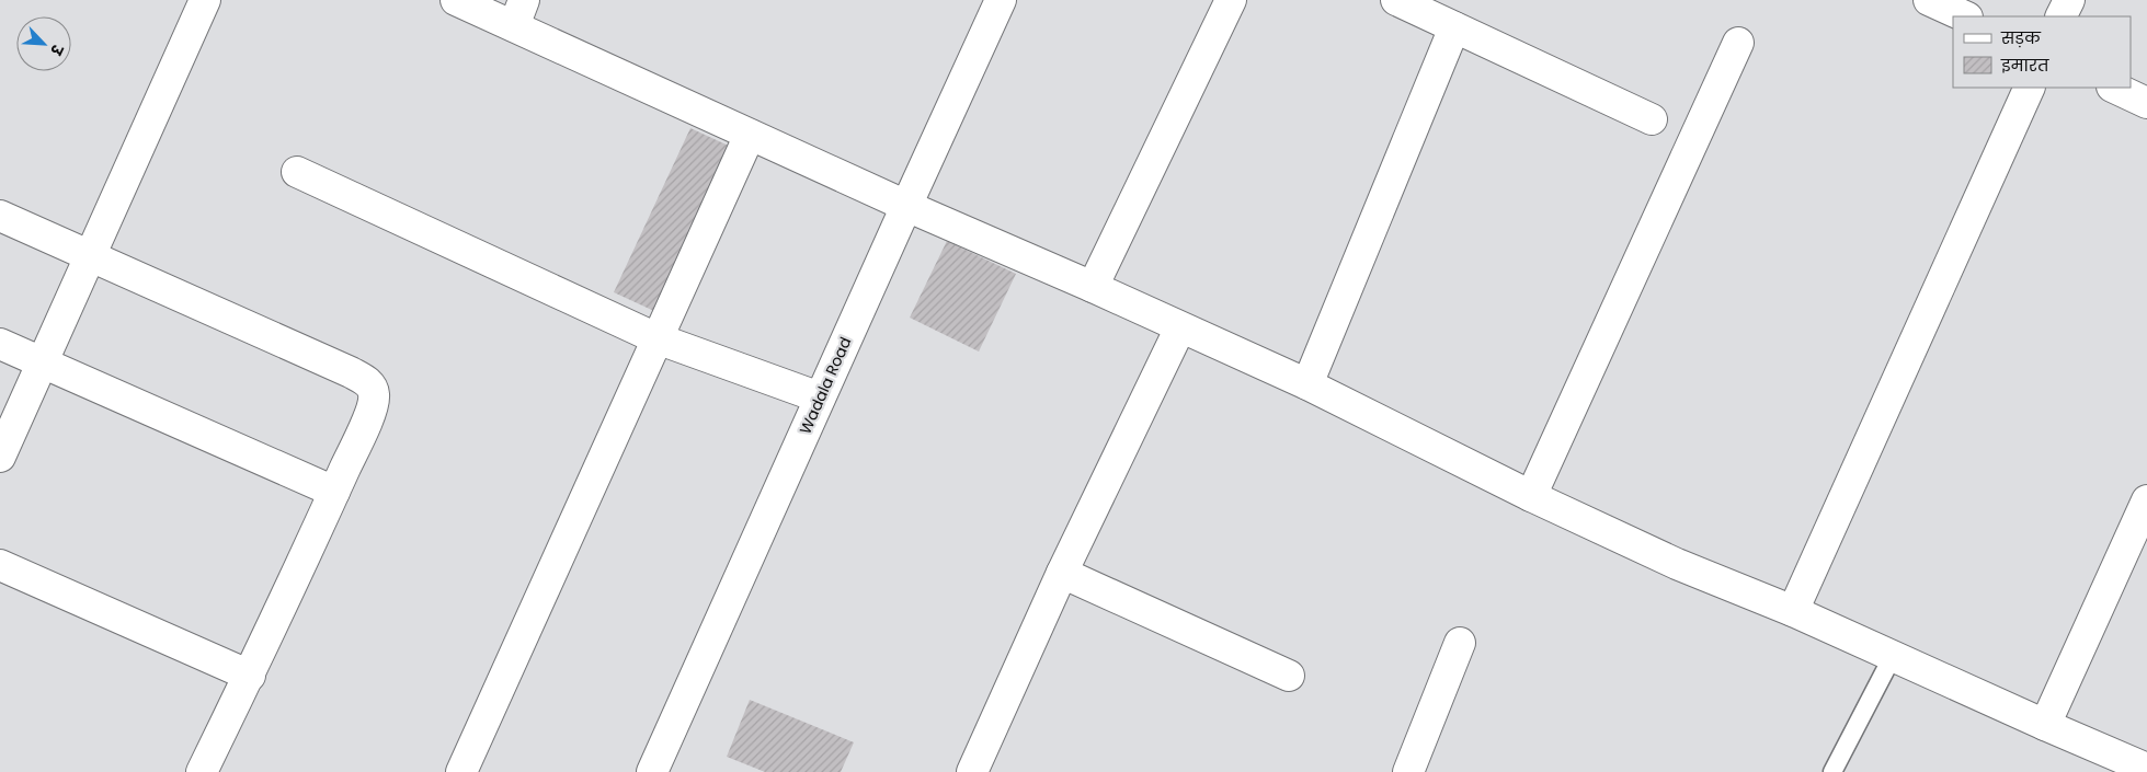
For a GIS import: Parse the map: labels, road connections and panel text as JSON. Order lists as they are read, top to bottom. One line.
{"streets":{"street":["Wadala Road"]},"legend":["सड़क","इमारत"],"north":"bottom right"}
